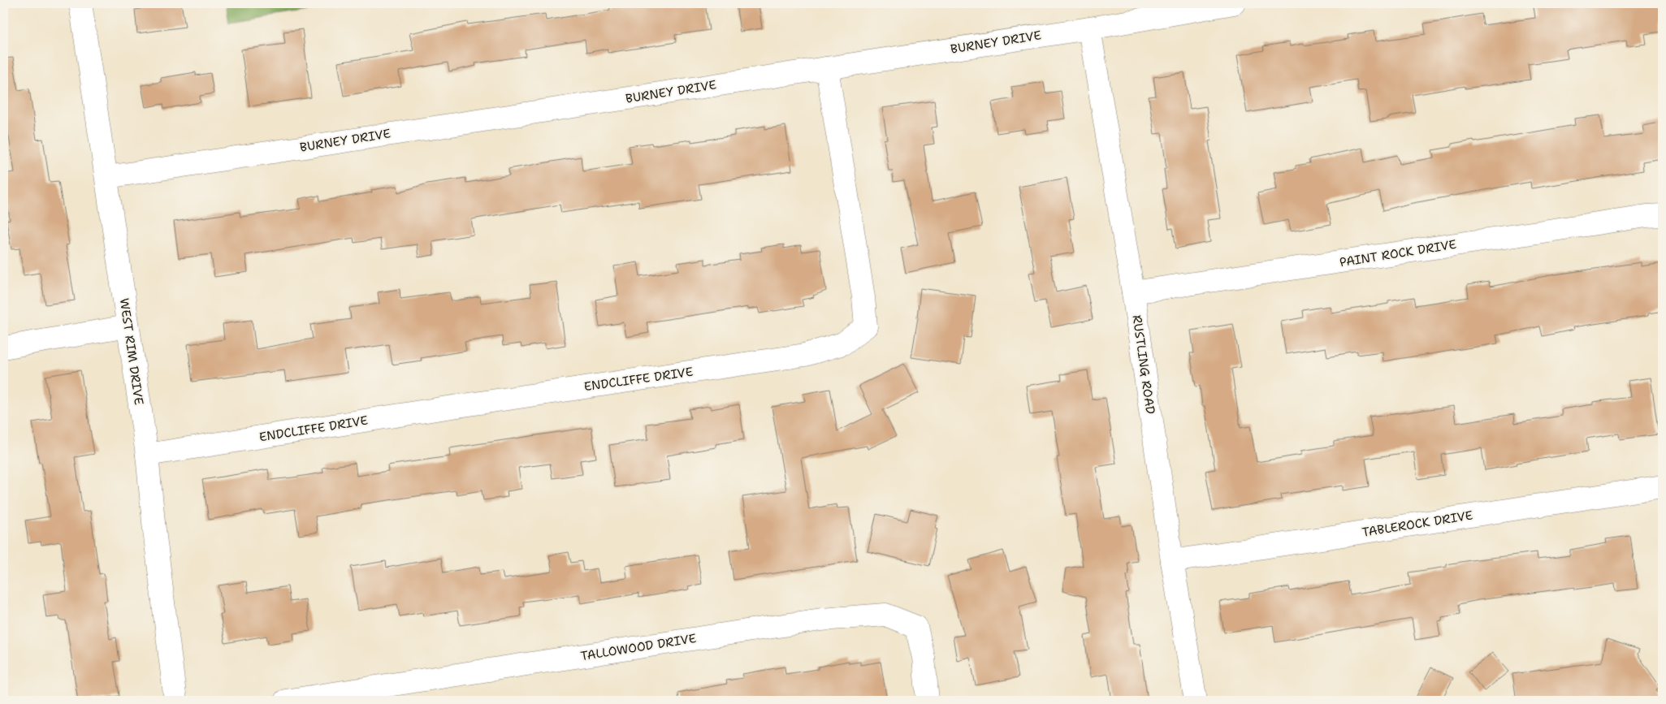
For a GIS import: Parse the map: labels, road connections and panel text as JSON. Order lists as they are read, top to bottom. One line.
{"streets":{"street":["BURNEY DRIVE","PAINT ROCK DRIVE","WEST RIM DRIVE","RUSTLING ROAD","ENDCLIFFE DRIVE","TABLEROCK DRIVE","TALLOWOOD DRIVE"]},"crossings":[["BURNEY DRIVE","WEST RIM DRIVE"],["BURNEY DRIVE","RUSTLING ROAD"],["BURNEY DRIVE","ENDCLIFFE DRIVE"],["PAINT ROCK DRIVE","RUSTLING ROAD"],["WEST RIM DRIVE","ENDCLIFFE DRIVE"],["RUSTLING ROAD","TABLEROCK DRIVE"]]}
